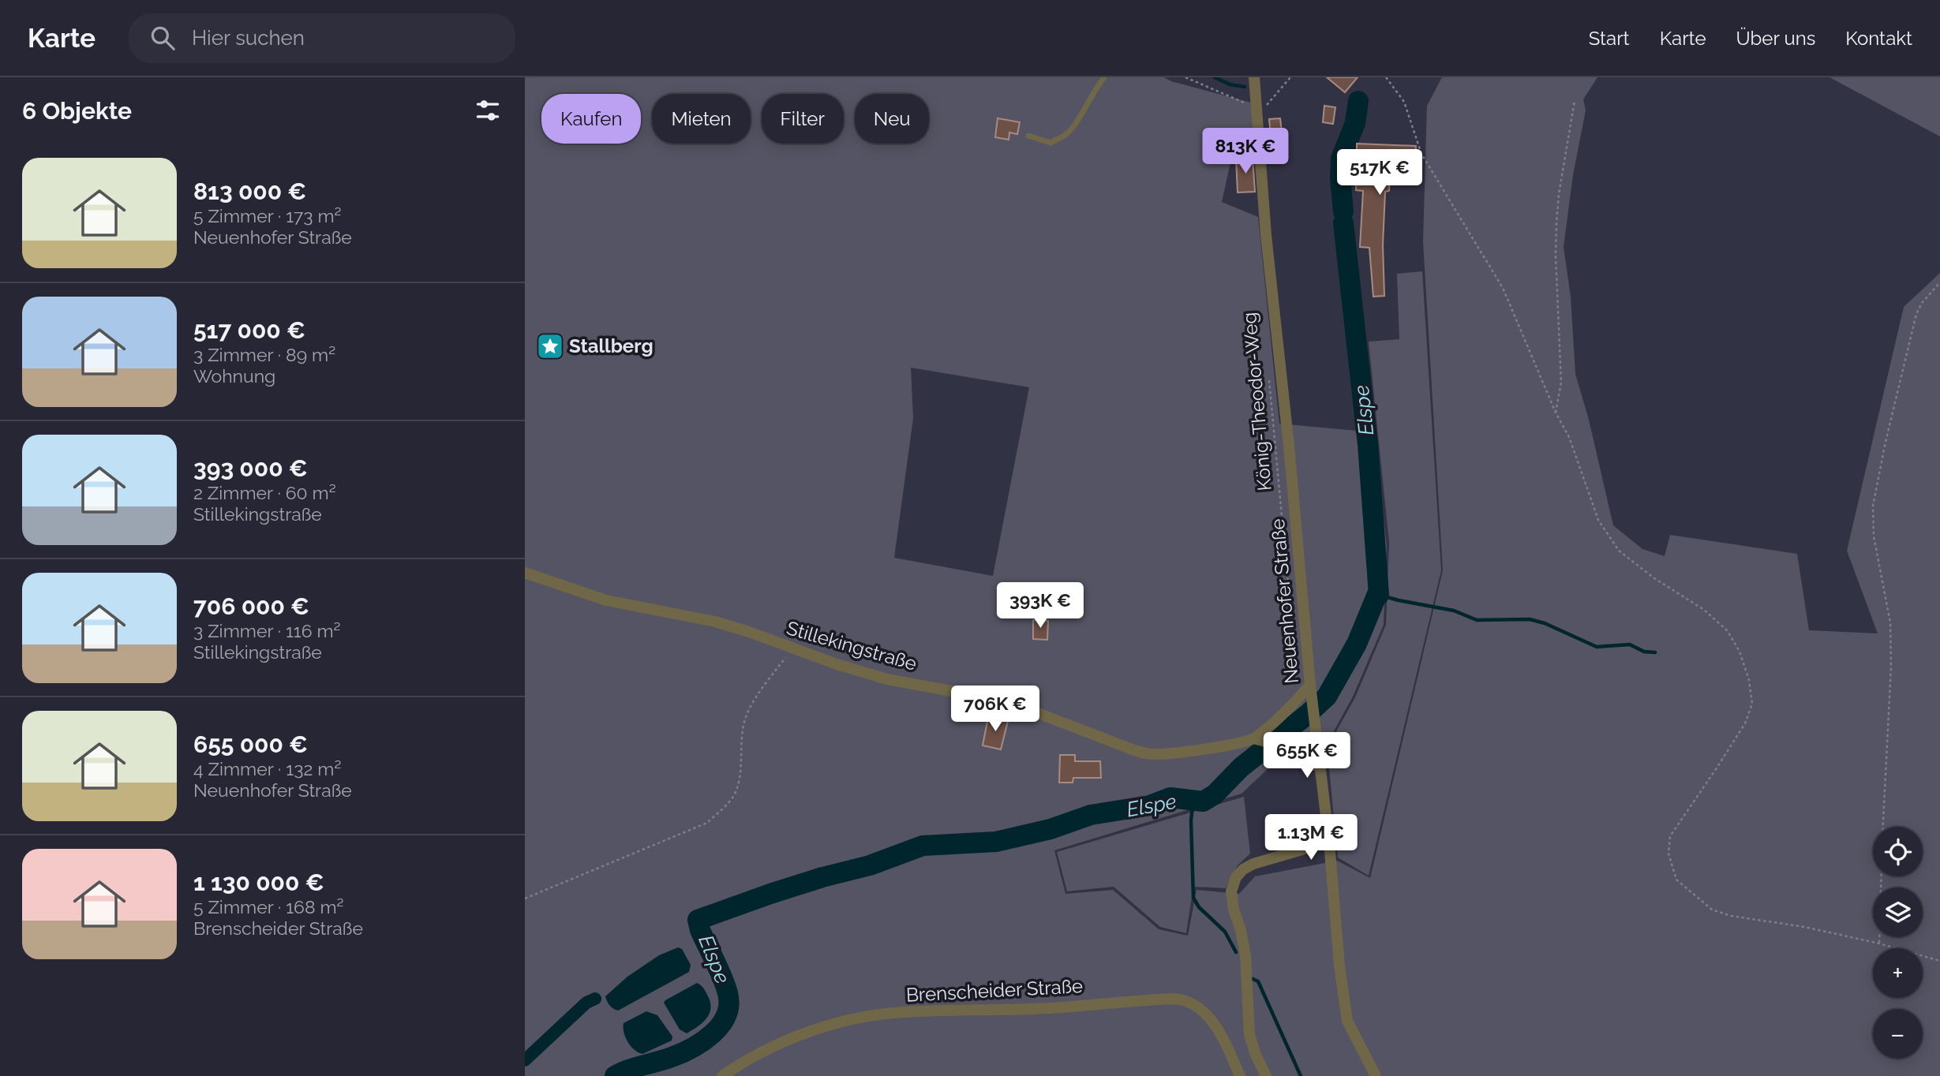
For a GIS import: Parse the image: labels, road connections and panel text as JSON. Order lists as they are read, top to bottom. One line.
{"streets":{"street":["Neuenhofer Straße","Stillekingstraße","Brenscheider Straße"],"path":["König-Theodor-Weg"]},"crossings":[["Neuenhofer Straße","Stillekingstraße"]],"water":["Elspe"],"places":{"place":["Stallberg"]},"page":{"header":"Karte","search":"Hier suchen","nav":["Start","Karte","Über uns","Kontakt"],"heading":"6 Objekte","chip":["Kaufen","Mieten","Filter","Neu"],"price":["813K €","517K €","393K €","706K €","655K €","1.13M €"],"list":[{"name":"813 000 €","note":"5 Zimmer · 173 m² · Neuenhofer Straße"},{"name":"517 000 €","note":"3 Zimmer · 89 m² · Wohnung"},{"name":"393 000 €","note":"2 Zimmer · 60 m² · Stillekingstraße"},{"name":"706 000 €","note":"3 Zimmer · 116 m² · Stillekingstraße"},{"name":"655 000 €","note":"4 Zimmer · 132 m² · Neuenhofer Straße"},{"name":"1 130 000 €","note":"5 Zimmer · 168 m² · Brenscheider Straße"}],"map_buttons":["+","−"]}}
